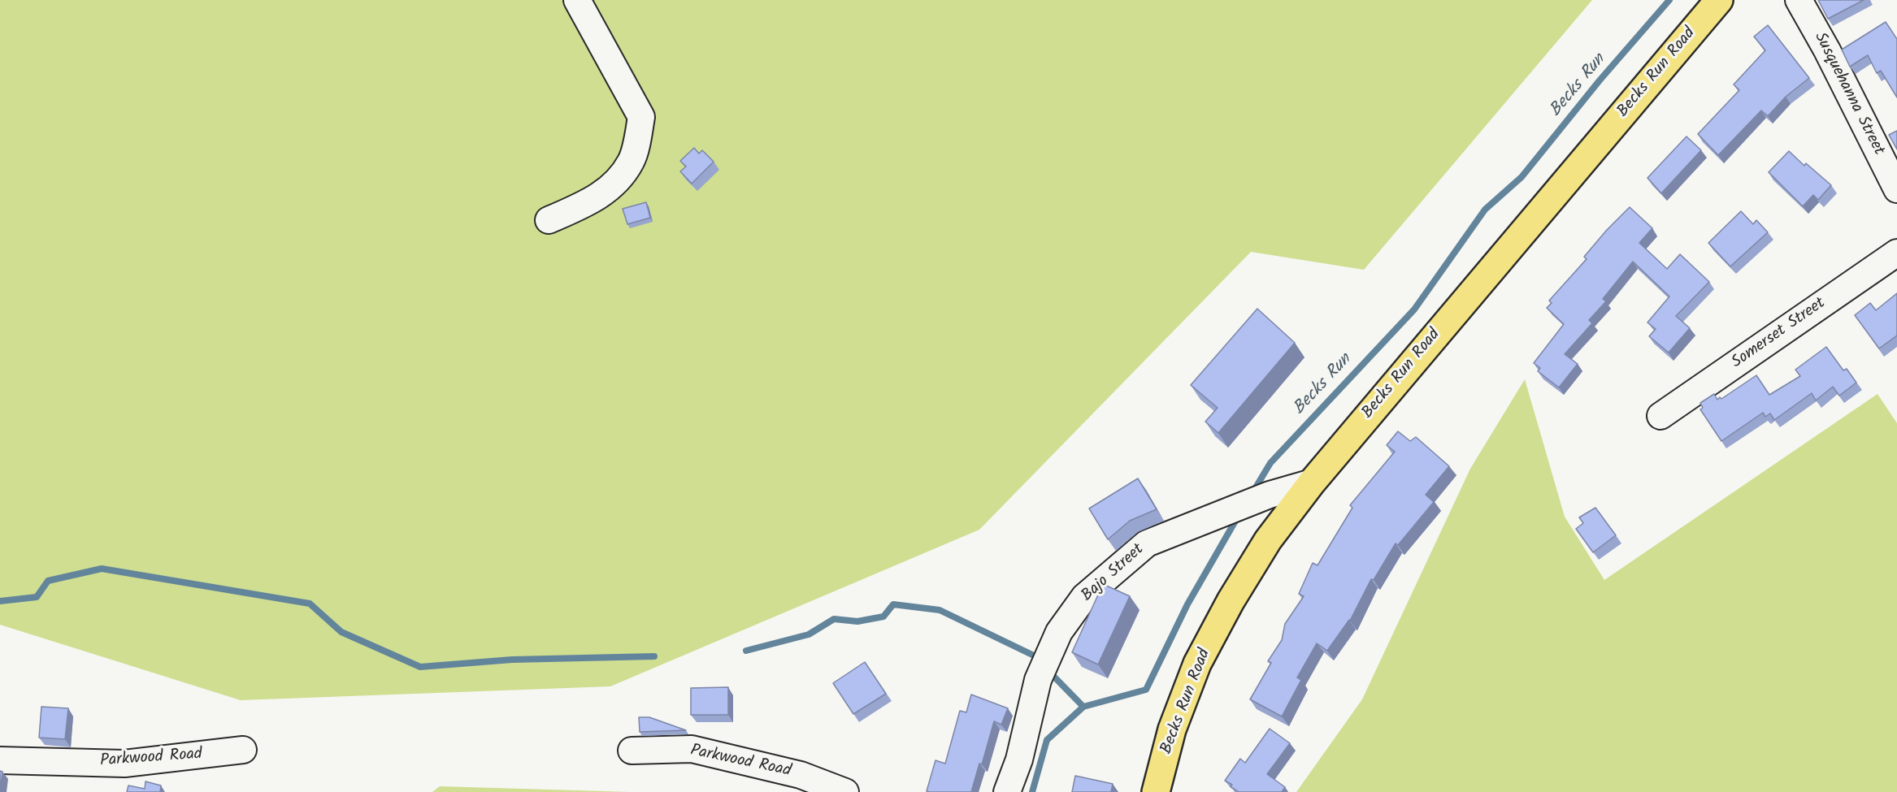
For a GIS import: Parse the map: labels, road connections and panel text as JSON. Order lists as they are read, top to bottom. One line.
{"streets":{"main road":["Becks Run Road"],"street":["Susquehanna Street","Somerset Street","Bajo Street","Parkwood Road"]},"crossings":[["Becks Run Road","Bajo Street"]],"water":["Becks Run"]}
